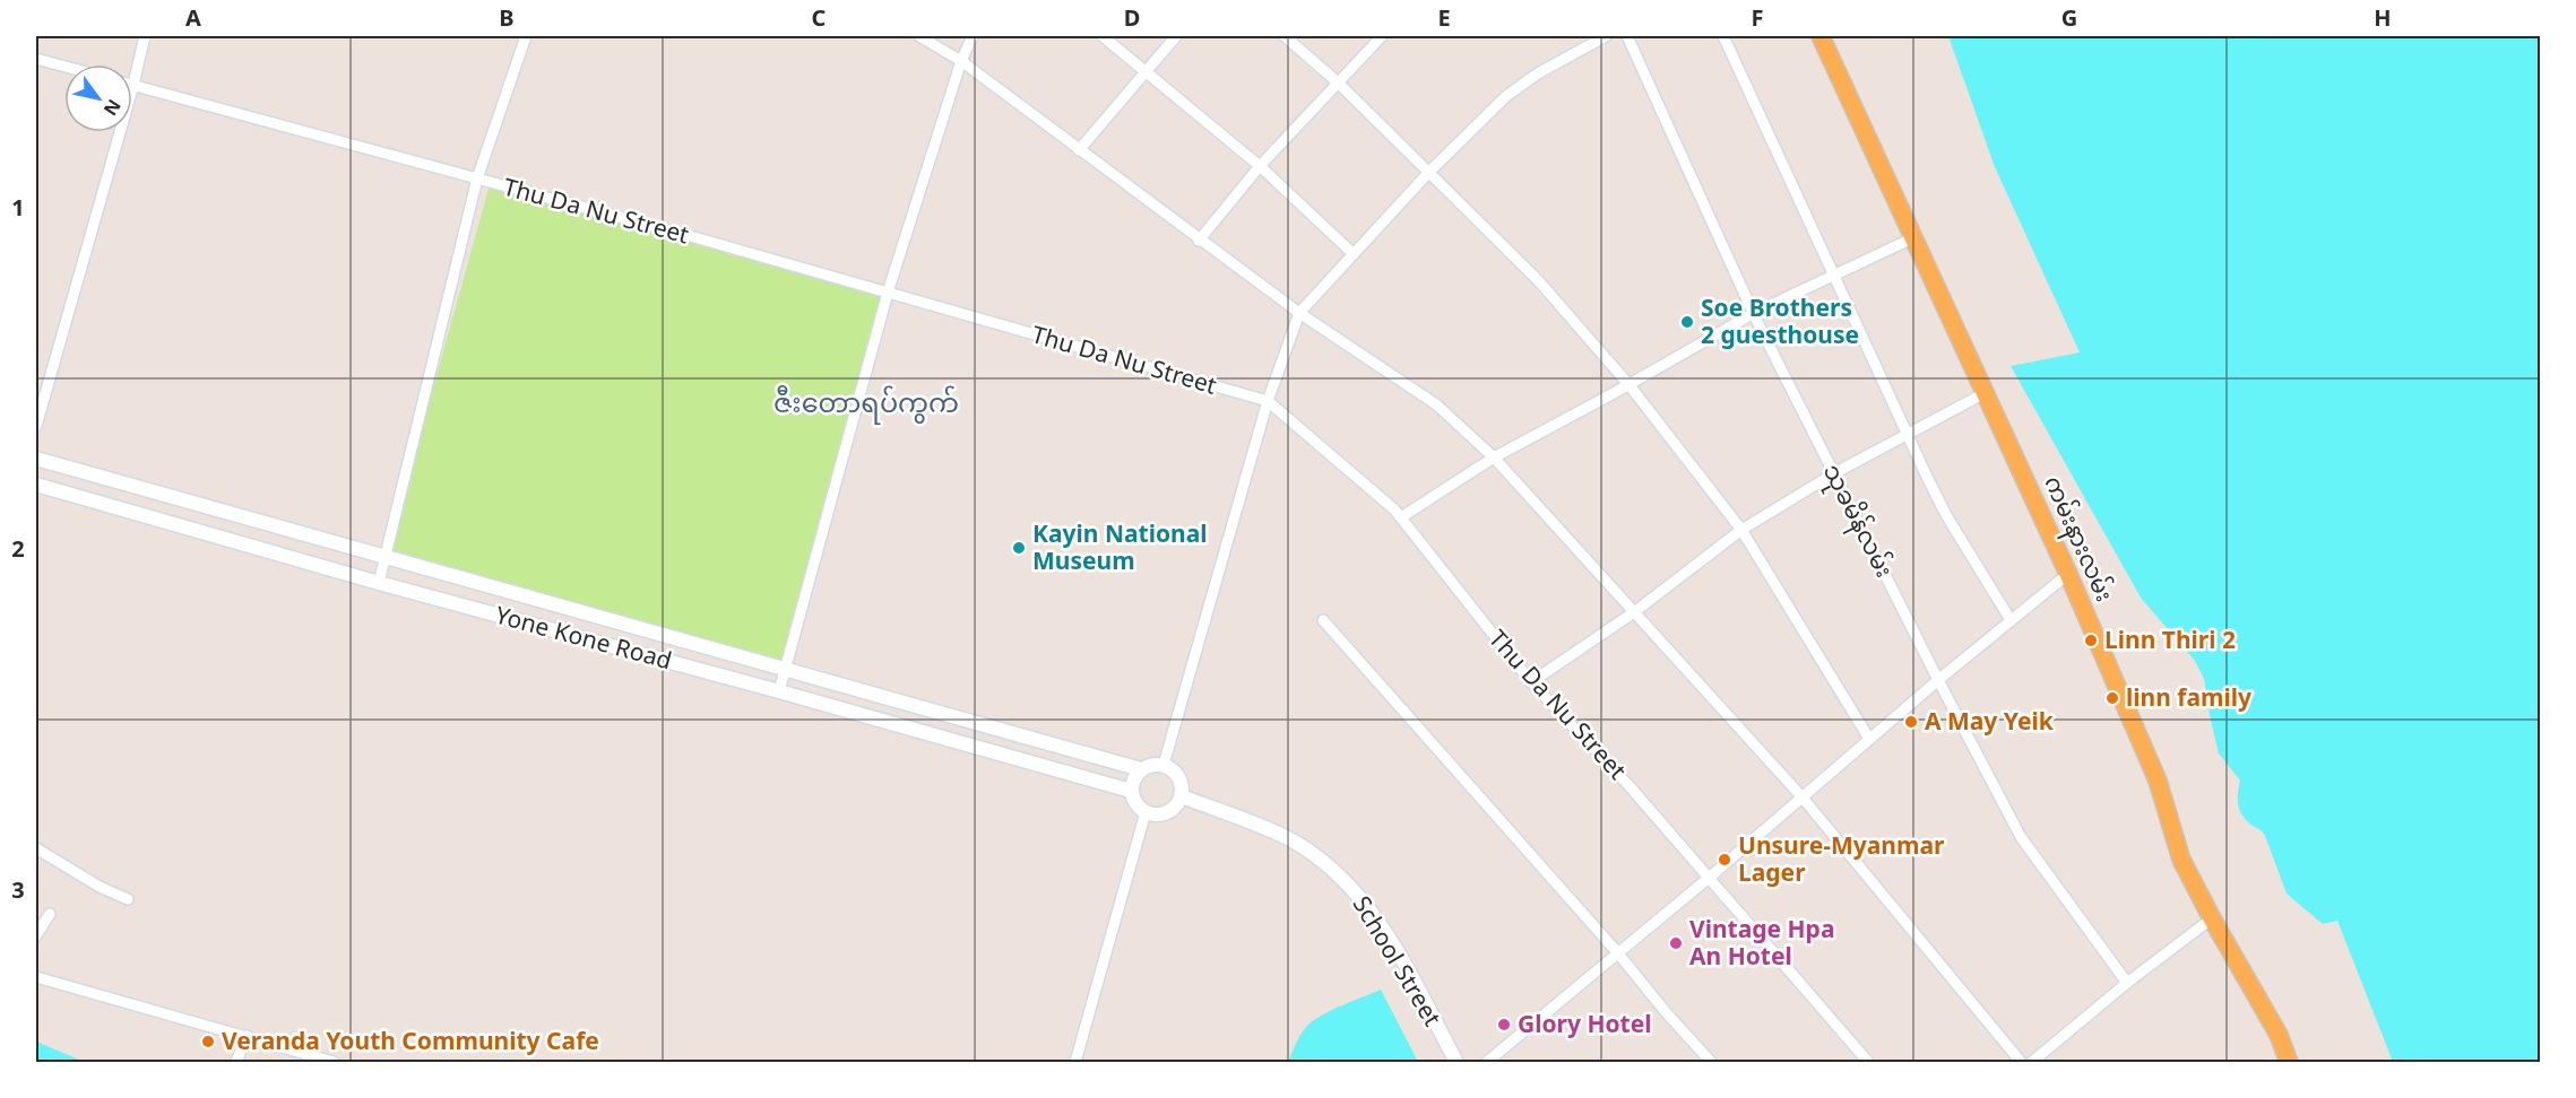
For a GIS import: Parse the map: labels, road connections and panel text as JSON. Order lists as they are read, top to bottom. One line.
{"streets":{"main road":["ကမ်းနားလမ်း"],"street":["Thu Da Nu Street","သုခမိန်လမ်း","Yone Kone Road","School Street"]},"crossings":[["Yone Kone Road","School Street"]],"districts":["ဇီးတောရပ်ကွက်"],"places":["Soe Brothers 2 guesthouse","Kayin National Museum","Linn Thiri 2","linn family","A May Yeik","Unsure-Myanmar Lager","Vintage Hpa An Hotel","Glory Hotel","Veranda Youth Community Cafe"],"north":"bottom right","grid":{"columns":["A","B","C","D","E","F","G","H"],"rows":["1","2","3"]}}
